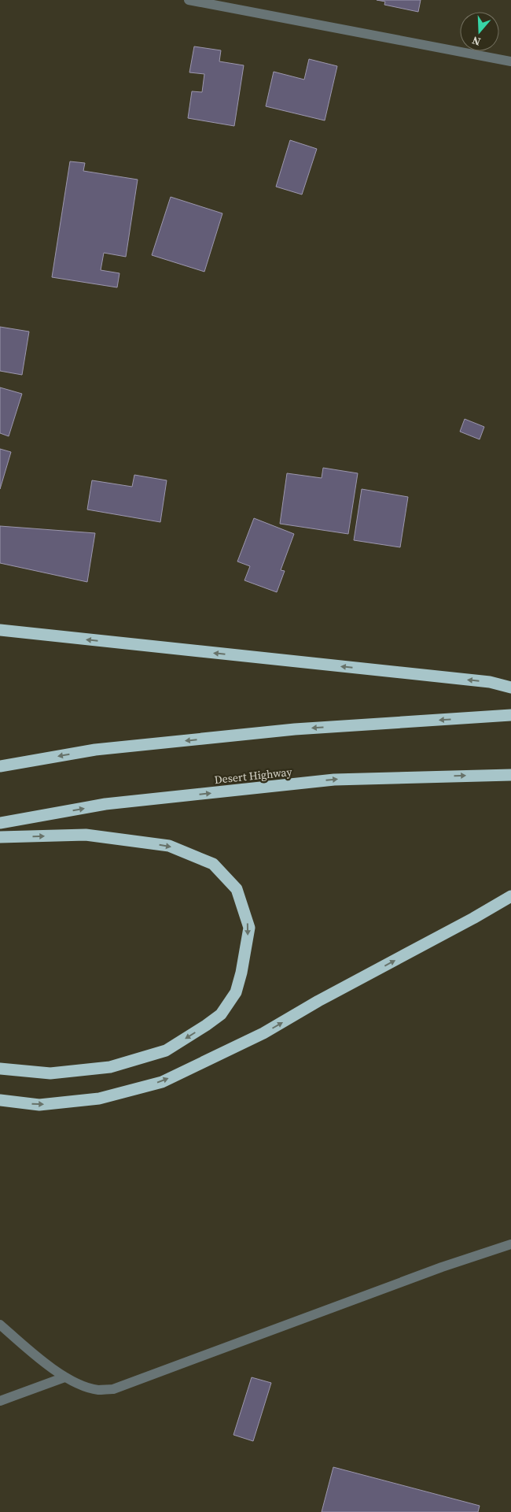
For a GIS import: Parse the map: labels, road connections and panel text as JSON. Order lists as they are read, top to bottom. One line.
{"streets":{"highway":["Desert Highway"]},"north":"bottom"}
